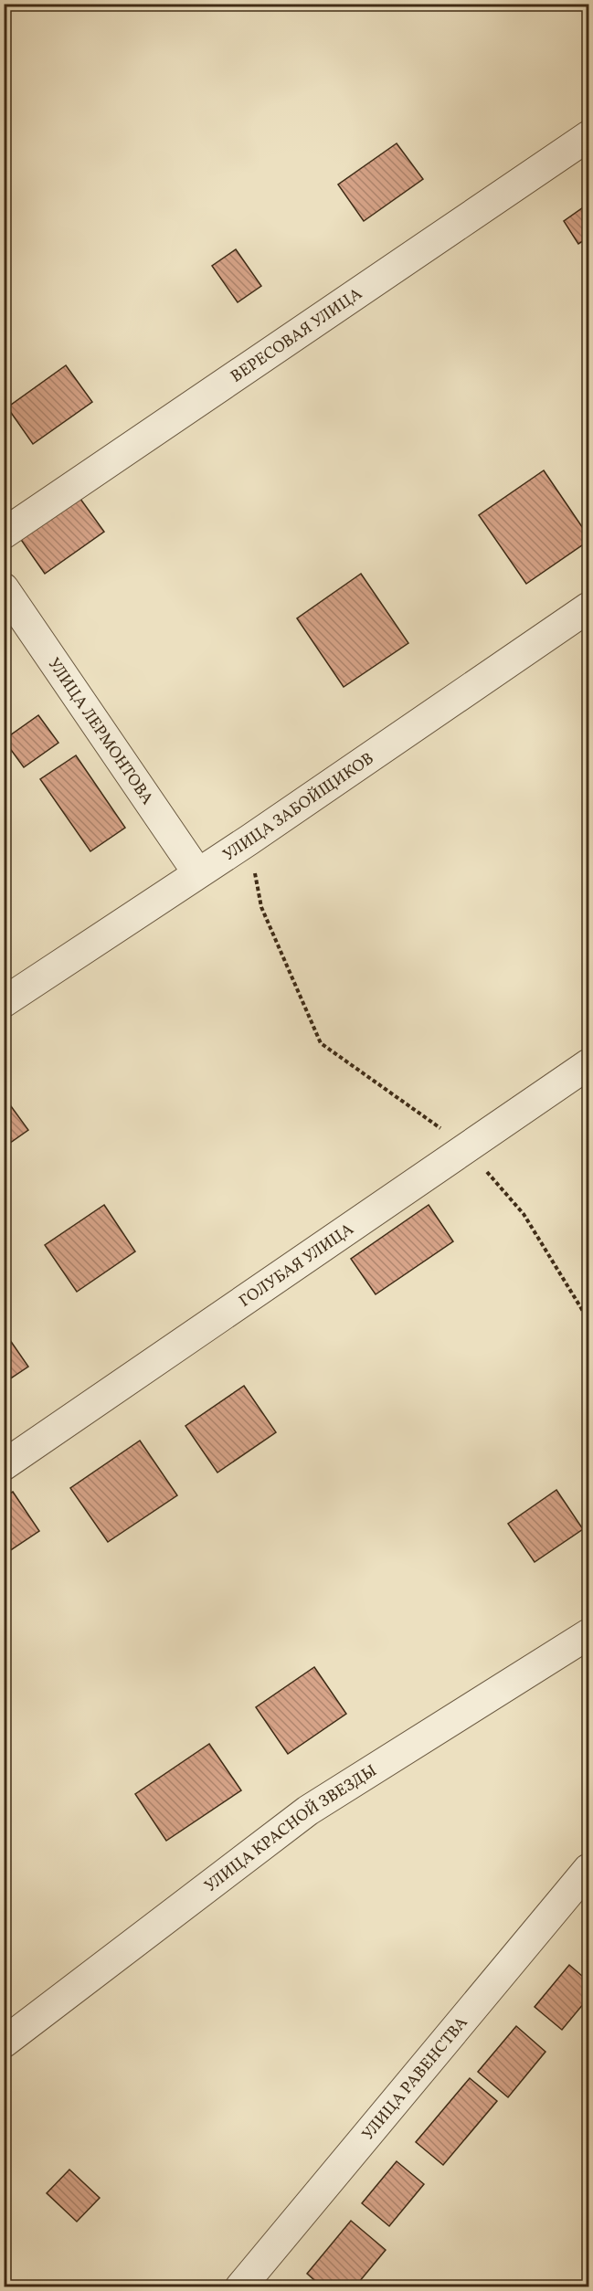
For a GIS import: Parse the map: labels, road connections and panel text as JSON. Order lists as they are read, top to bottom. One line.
{"streets":{"street":["ВЕРЕСОВАЯ УЛИЦА","УЛИЦА ЛЕРМОНТОВА","УЛИЦА ЗАБОЙЩИКОВ","ГОЛУБАЯ УЛИЦА","УЛИЦА КРАСНОЙ ЗВЕЗДЫ","УЛИЦА РАВЕНСТВА"]},"crossings":[["УЛИЦА ЛЕРМОНТОВА","УЛИЦА ЗАБОЙЩИКОВ"]]}
